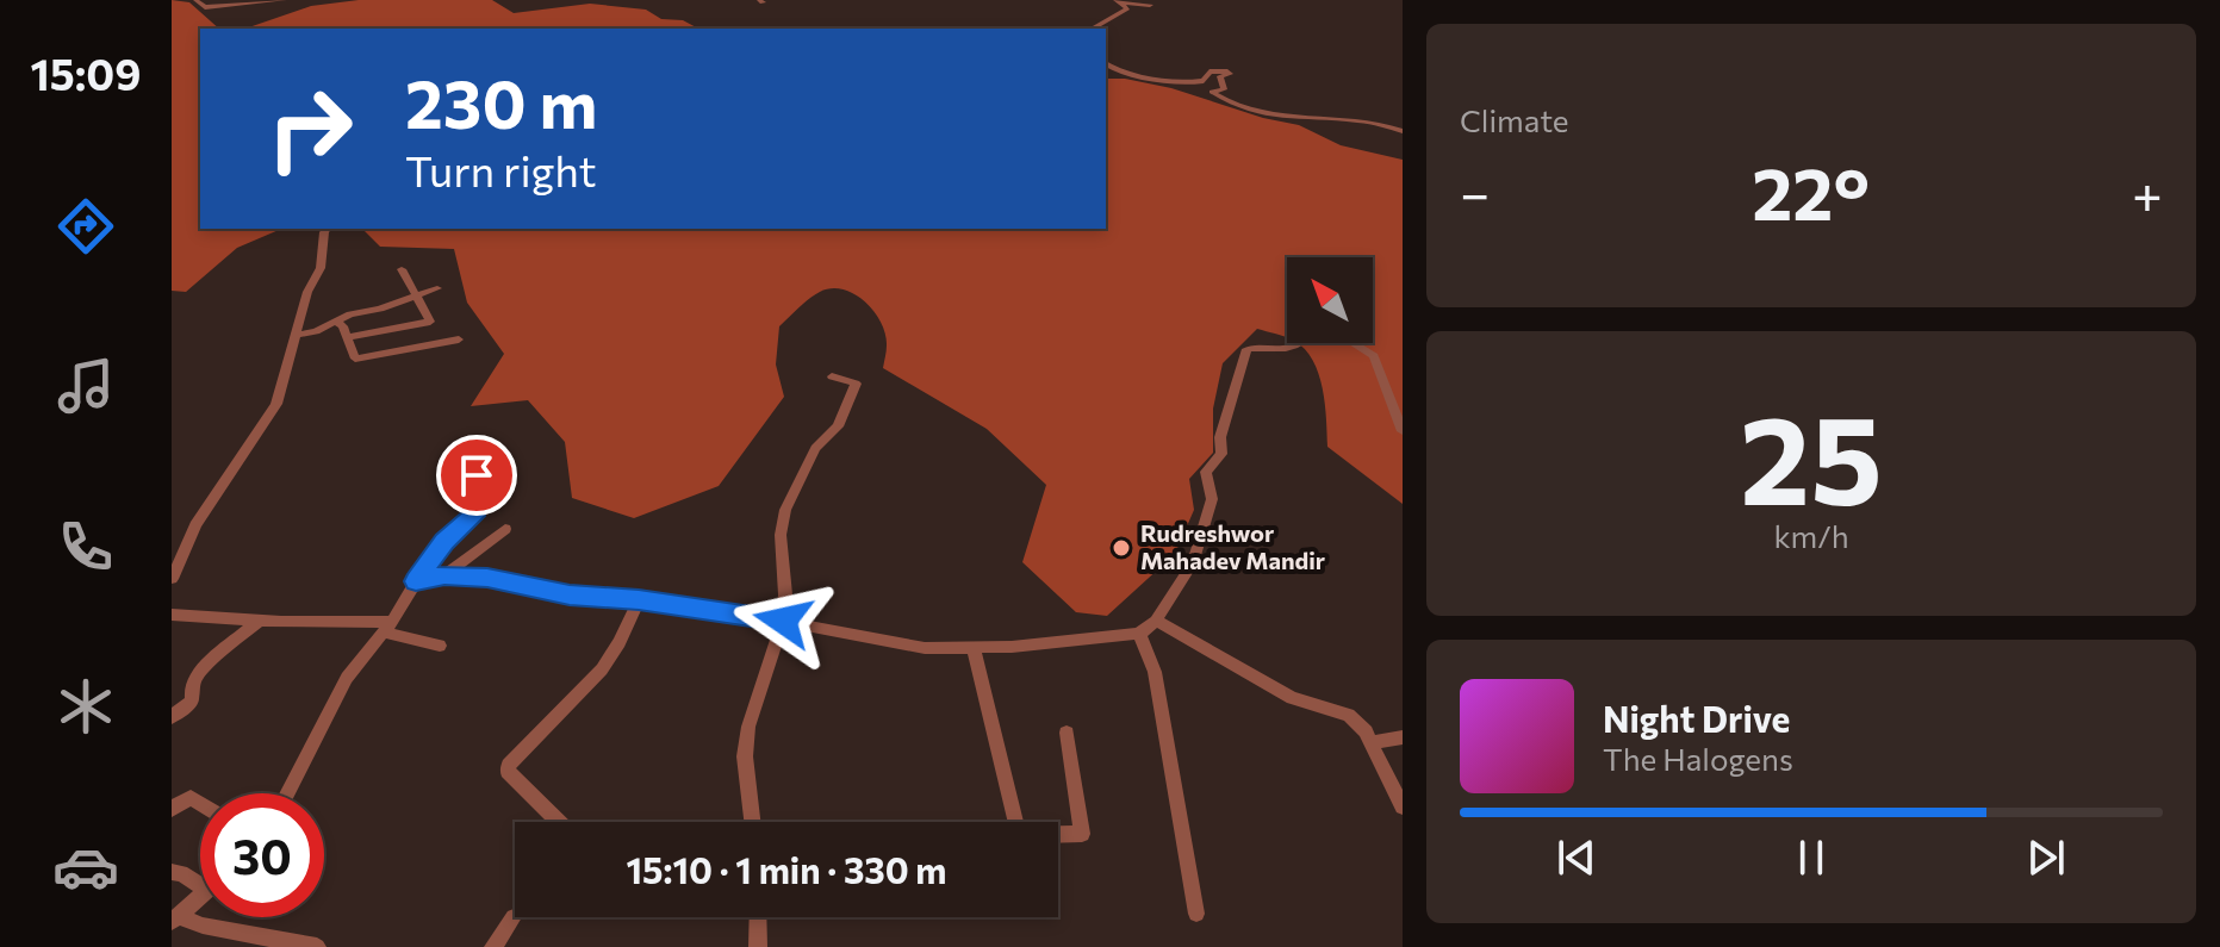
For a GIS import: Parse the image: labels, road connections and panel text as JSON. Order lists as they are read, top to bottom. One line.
{"places":["Rudreshwor Mahadev Mandir"],"north":"top left","page":{"tabs":"15:09","tile":["Climate",["25","km/h"]],"turn":["230 m","Turn right"],"heat":["−","22°","+"],"song":["Night Drive","The Halogens"],"limit":"30","trip":"15:10 · 1 min · 330 m"}}
